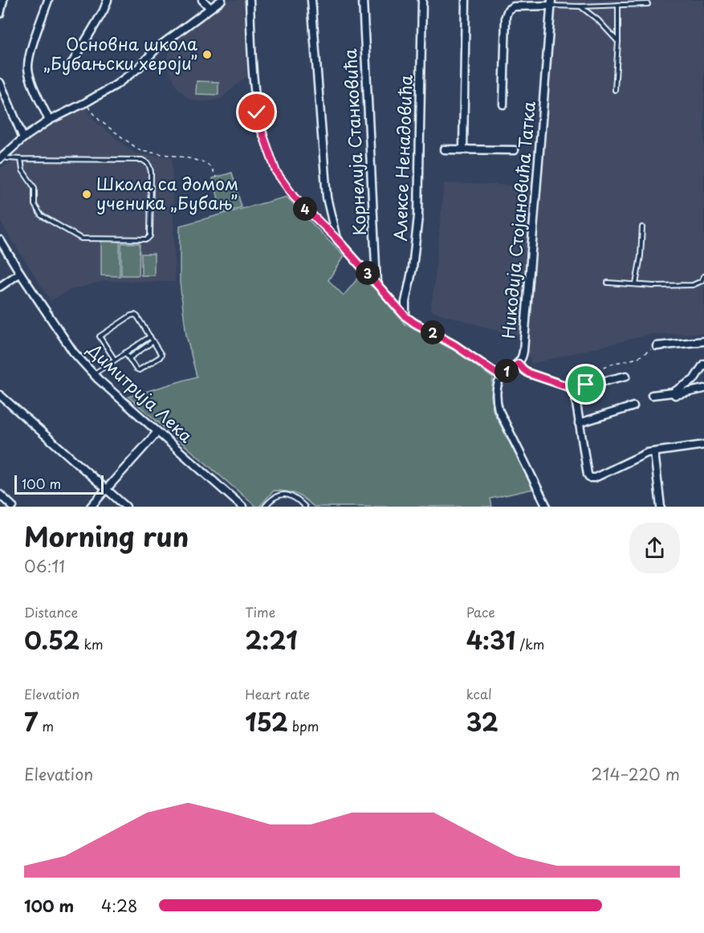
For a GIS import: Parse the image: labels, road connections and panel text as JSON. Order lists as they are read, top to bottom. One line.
{"streets":{"street":["Корнелија Станковића","Алексе Ненадовића","Никодија Стојановића Татка","Димитрија Лека"]},"places":["Основна школа „Бубањски хероји”","Школа са домом ученика „Бубањ”"],"scale_bar":"100 m","page":{"pins":["4","3","2","1"],"scale":"100 m","heading":["Morning run","06:11"],"stats":[["Distance","0.52 km"],["Time","2:21"],["Pace","4:31 /km"],["Elevation","7 m"],["Heart rate","152 bpm"],["kcal","32"]],"chart":["Elevation","214–220 m"],"list":[{"name":"100 m","note":"4:28"}]}}
